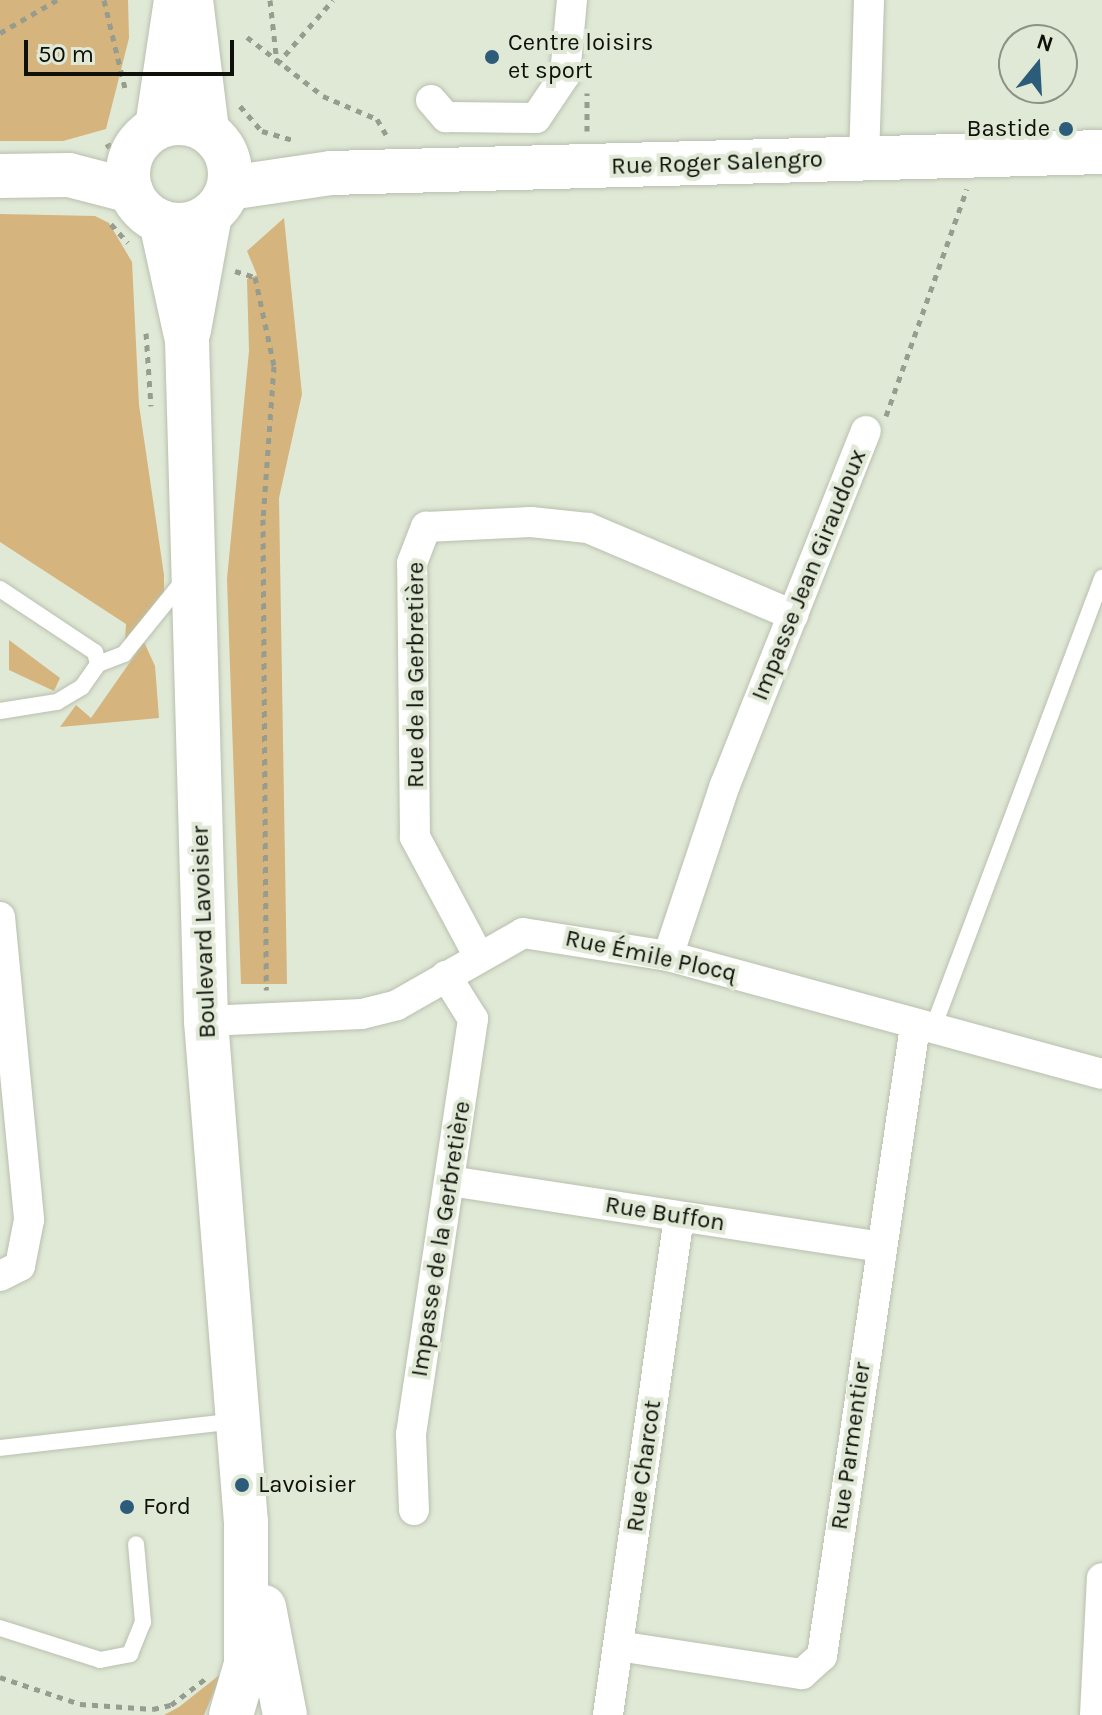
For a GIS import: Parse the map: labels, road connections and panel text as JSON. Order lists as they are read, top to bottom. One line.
{"streets":{"main road":["Rue Roger Salengro","Boulevard Lavoisier"],"street":["Impasse Jean Giraudoux","Rue de la Gerbretière","Rue Émile Plocq","Rue Buffon","Impasse de la Gerbretière","Rue Parmentier","Rue Charcot"]},"crossings":[["Rue Roger Salengro","Impasse Jean Giraudoux"],["Rue Roger Salengro","Boulevard Lavoisier"],["Impasse Jean Giraudoux","Rue de la Gerbretière"],["Impasse Jean Giraudoux","Rue Émile Plocq"],["Rue de la Gerbretière","Rue Émile Plocq"],["Boulevard Lavoisier","Rue Émile Plocq"],["Rue Émile Plocq","Impasse de la Gerbretière"],["Rue Émile Plocq","Rue Parmentier"],["Rue Buffon","Impasse de la Gerbretière"],["Rue Buffon","Rue Parmentier"],["Rue Buffon","Rue Charcot"],["Rue Parmentier","Rue Charcot"]],"places":["Centre loisirs et sport","Bastide","Lavoisier","Ford"],"scale_bar":"50 m","north":"top"}
